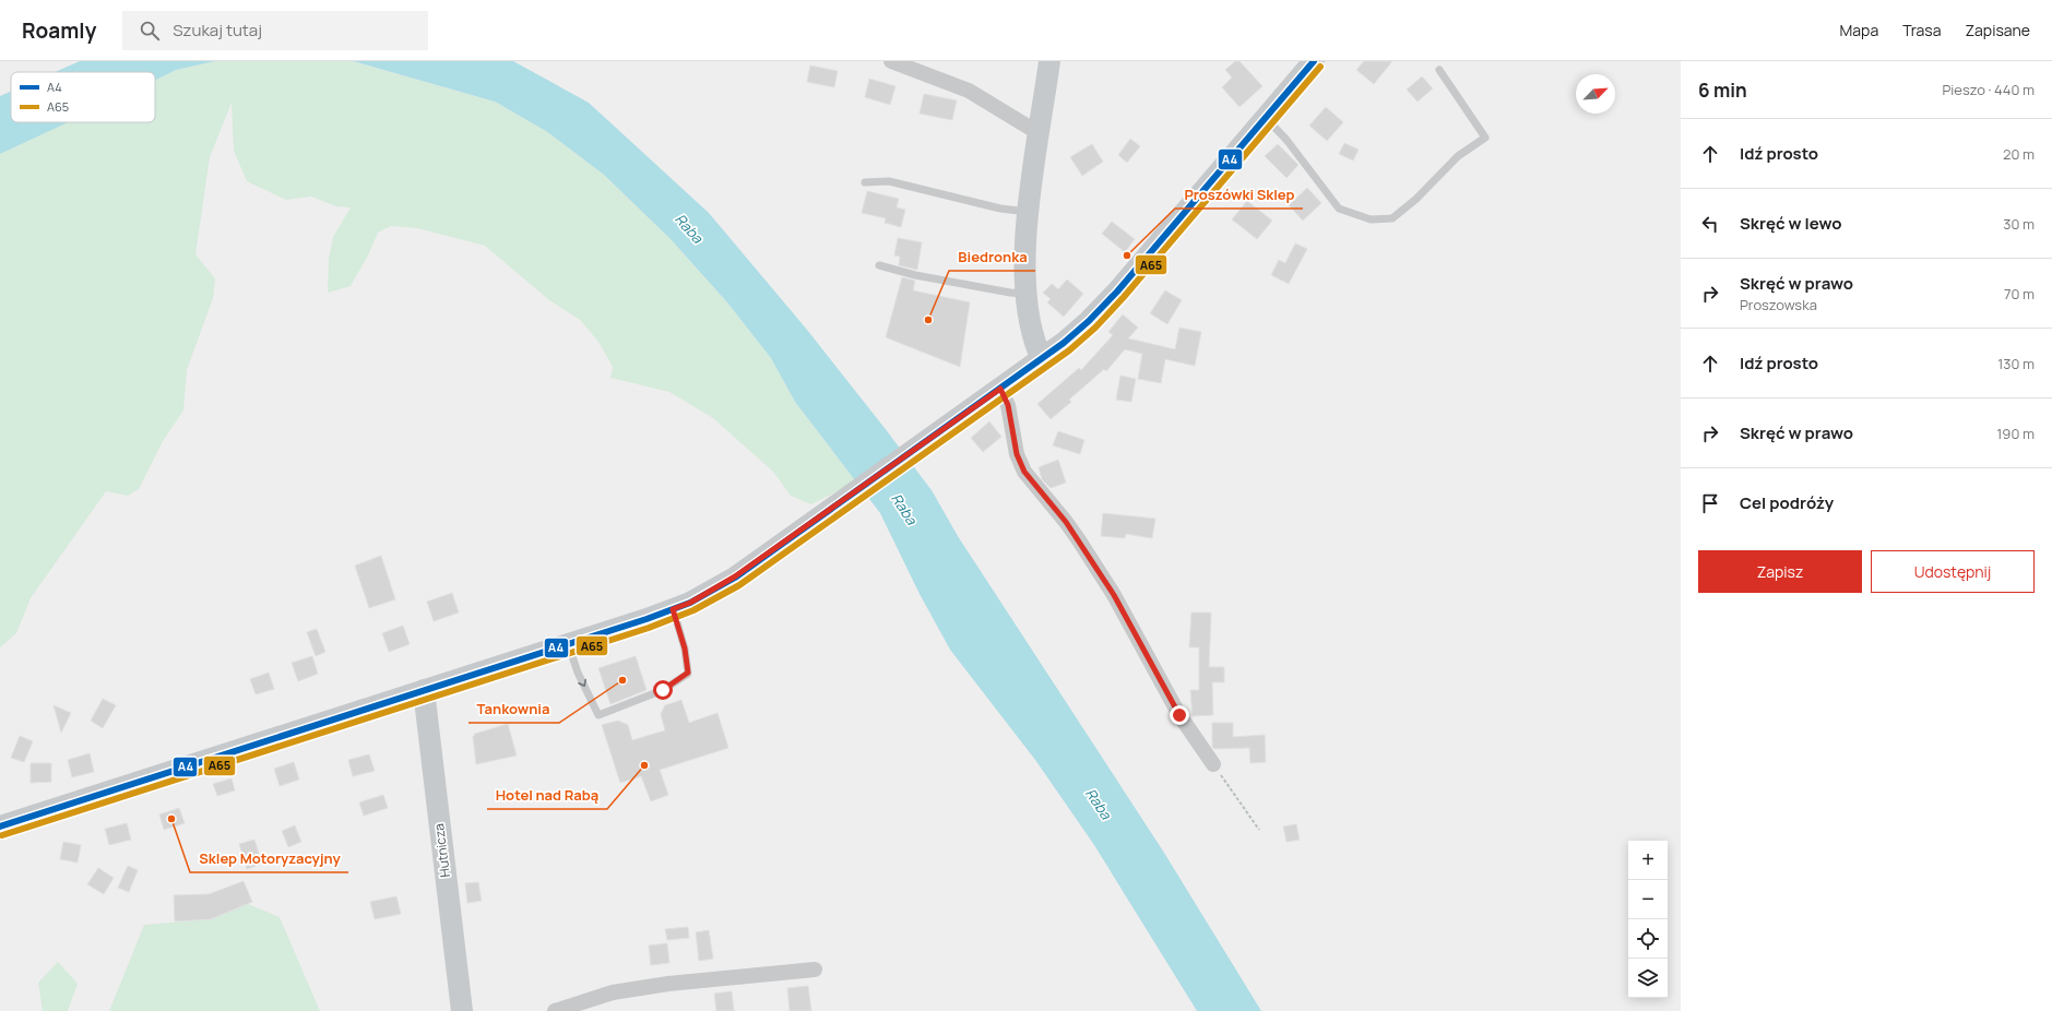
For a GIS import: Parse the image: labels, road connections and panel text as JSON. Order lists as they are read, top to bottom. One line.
{"streets":{"main road":["Hutnicza"]},"water":["Raba"],"places":["Proszówki Sklep","Biedronka","Tankownia","Hotel nad Rabą","Sklep Motoryzacyjny"],"lines":["transit line A4","transit line A65"],"legend":["A4","A65"],"north":"top right","page":{"header":"Roamly","search":"Szukaj tutaj","nav":["Mapa","Trasa","Zapisane"],"heading":["6 min","Pieszo · 440 m"],"list":[["Idź prosto","20 m"],["Skręć w lewo","30 m"],["Skręć w prawo","Proszowska","70 m"],["Idź prosto","130 m"],["Skręć w prawo","190 m"],"Cel podróży"],"buttons":["Zapisz","Udostępnij"],"map_buttons":["+","−"]}}
